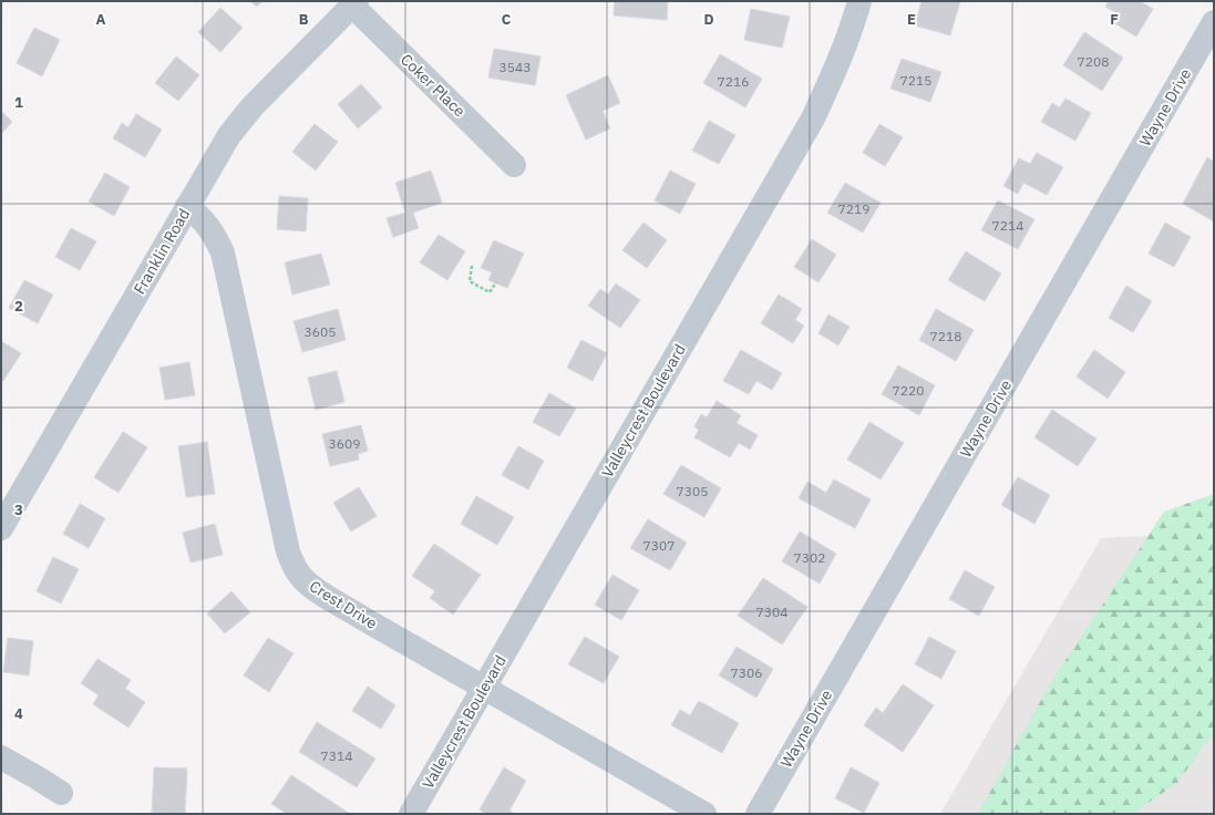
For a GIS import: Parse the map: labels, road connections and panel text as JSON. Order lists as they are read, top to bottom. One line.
{"streets":{"street":["Coker Place","Wayne Drive","Franklin Road","Valleycrest Boulevard","Crest Drive"]},"crossings":[["Coker Place","Franklin Road"],["Franklin Road","Crest Drive"],["Valleycrest Boulevard","Crest Drive"]],"house_numbers":["7208","3543","7215","7216","7219","7214","3605","7218","7220","3609","7305","7307","7302","7304","7306","7314"],"grid":{"columns":["A","B","C","D","E","F"],"rows":["1","2","3","4"]}}
